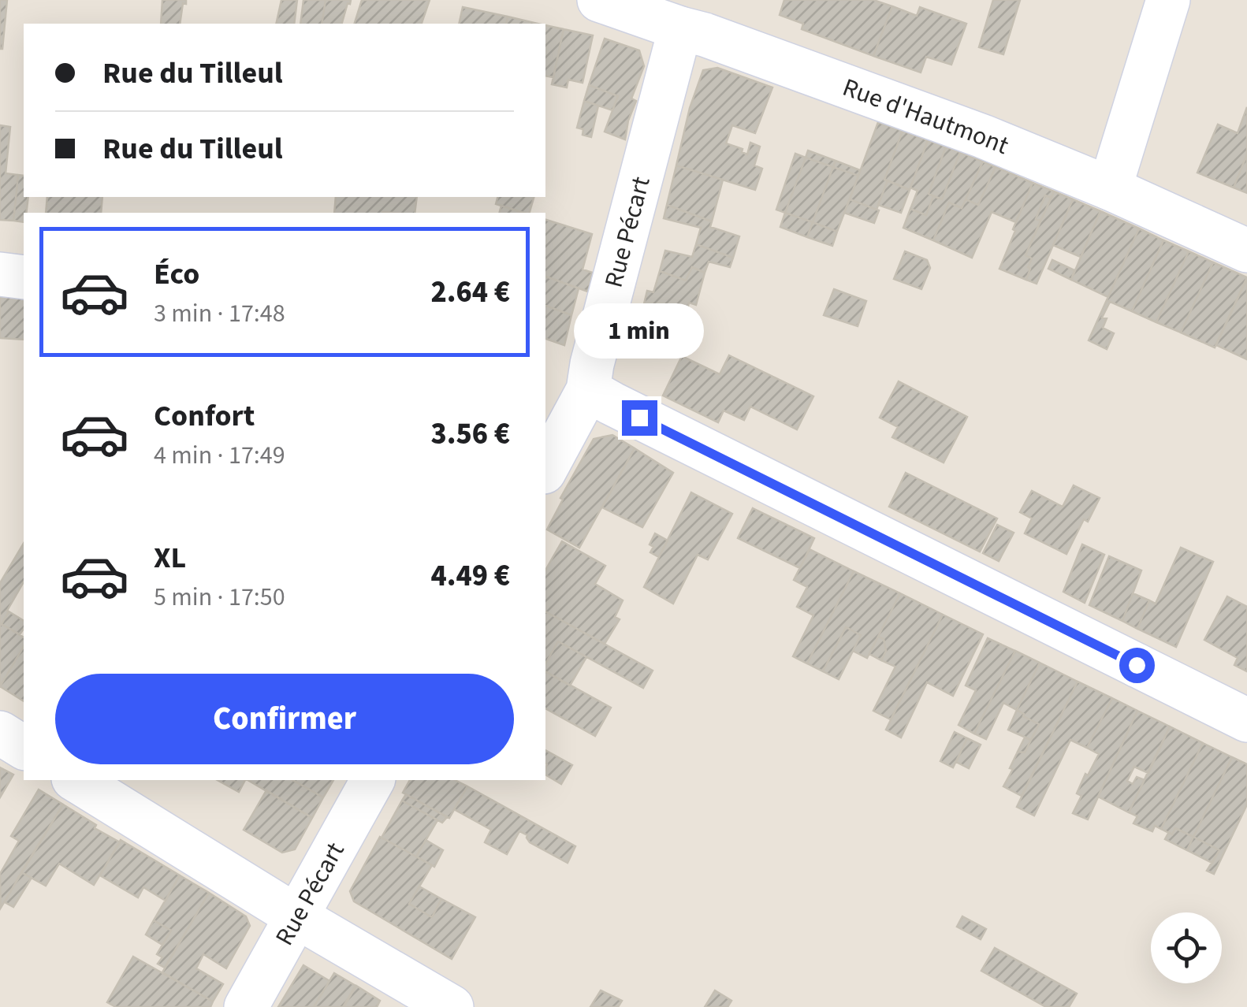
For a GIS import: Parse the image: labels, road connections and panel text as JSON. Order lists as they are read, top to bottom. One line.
{"streets":{"street":["Rue d'Hautmont","Rue Pécart"]},"crossings":[["Rue d'Hautmont","Rue Pécart"]],"page":{"banner":["Rue du Tilleul","Rue du Tilleul"],"list":[{"name":"Éco","note":"3 min · 17:48","value":"2.64 €"},{"name":"Confort","note":"4 min · 17:49","value":"3.56 €"},{"name":"XL","note":"5 min · 17:50","value":"4.49 €"}],"bubble":"1 min","buttons":"Confirmer"}}
